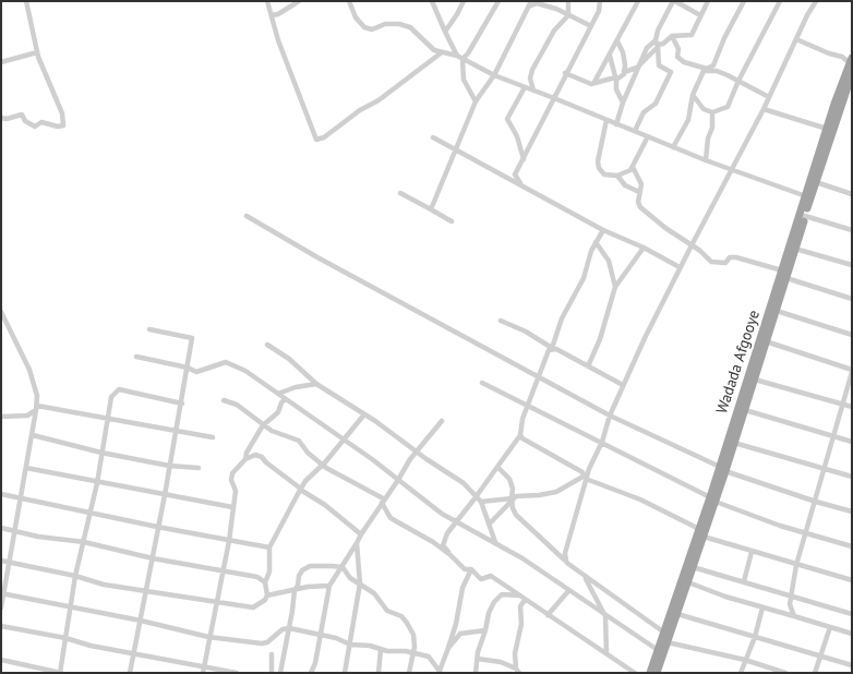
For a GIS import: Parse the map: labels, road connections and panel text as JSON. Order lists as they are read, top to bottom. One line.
{"streets":{"highway":["Wadada Afgooye"]}}
